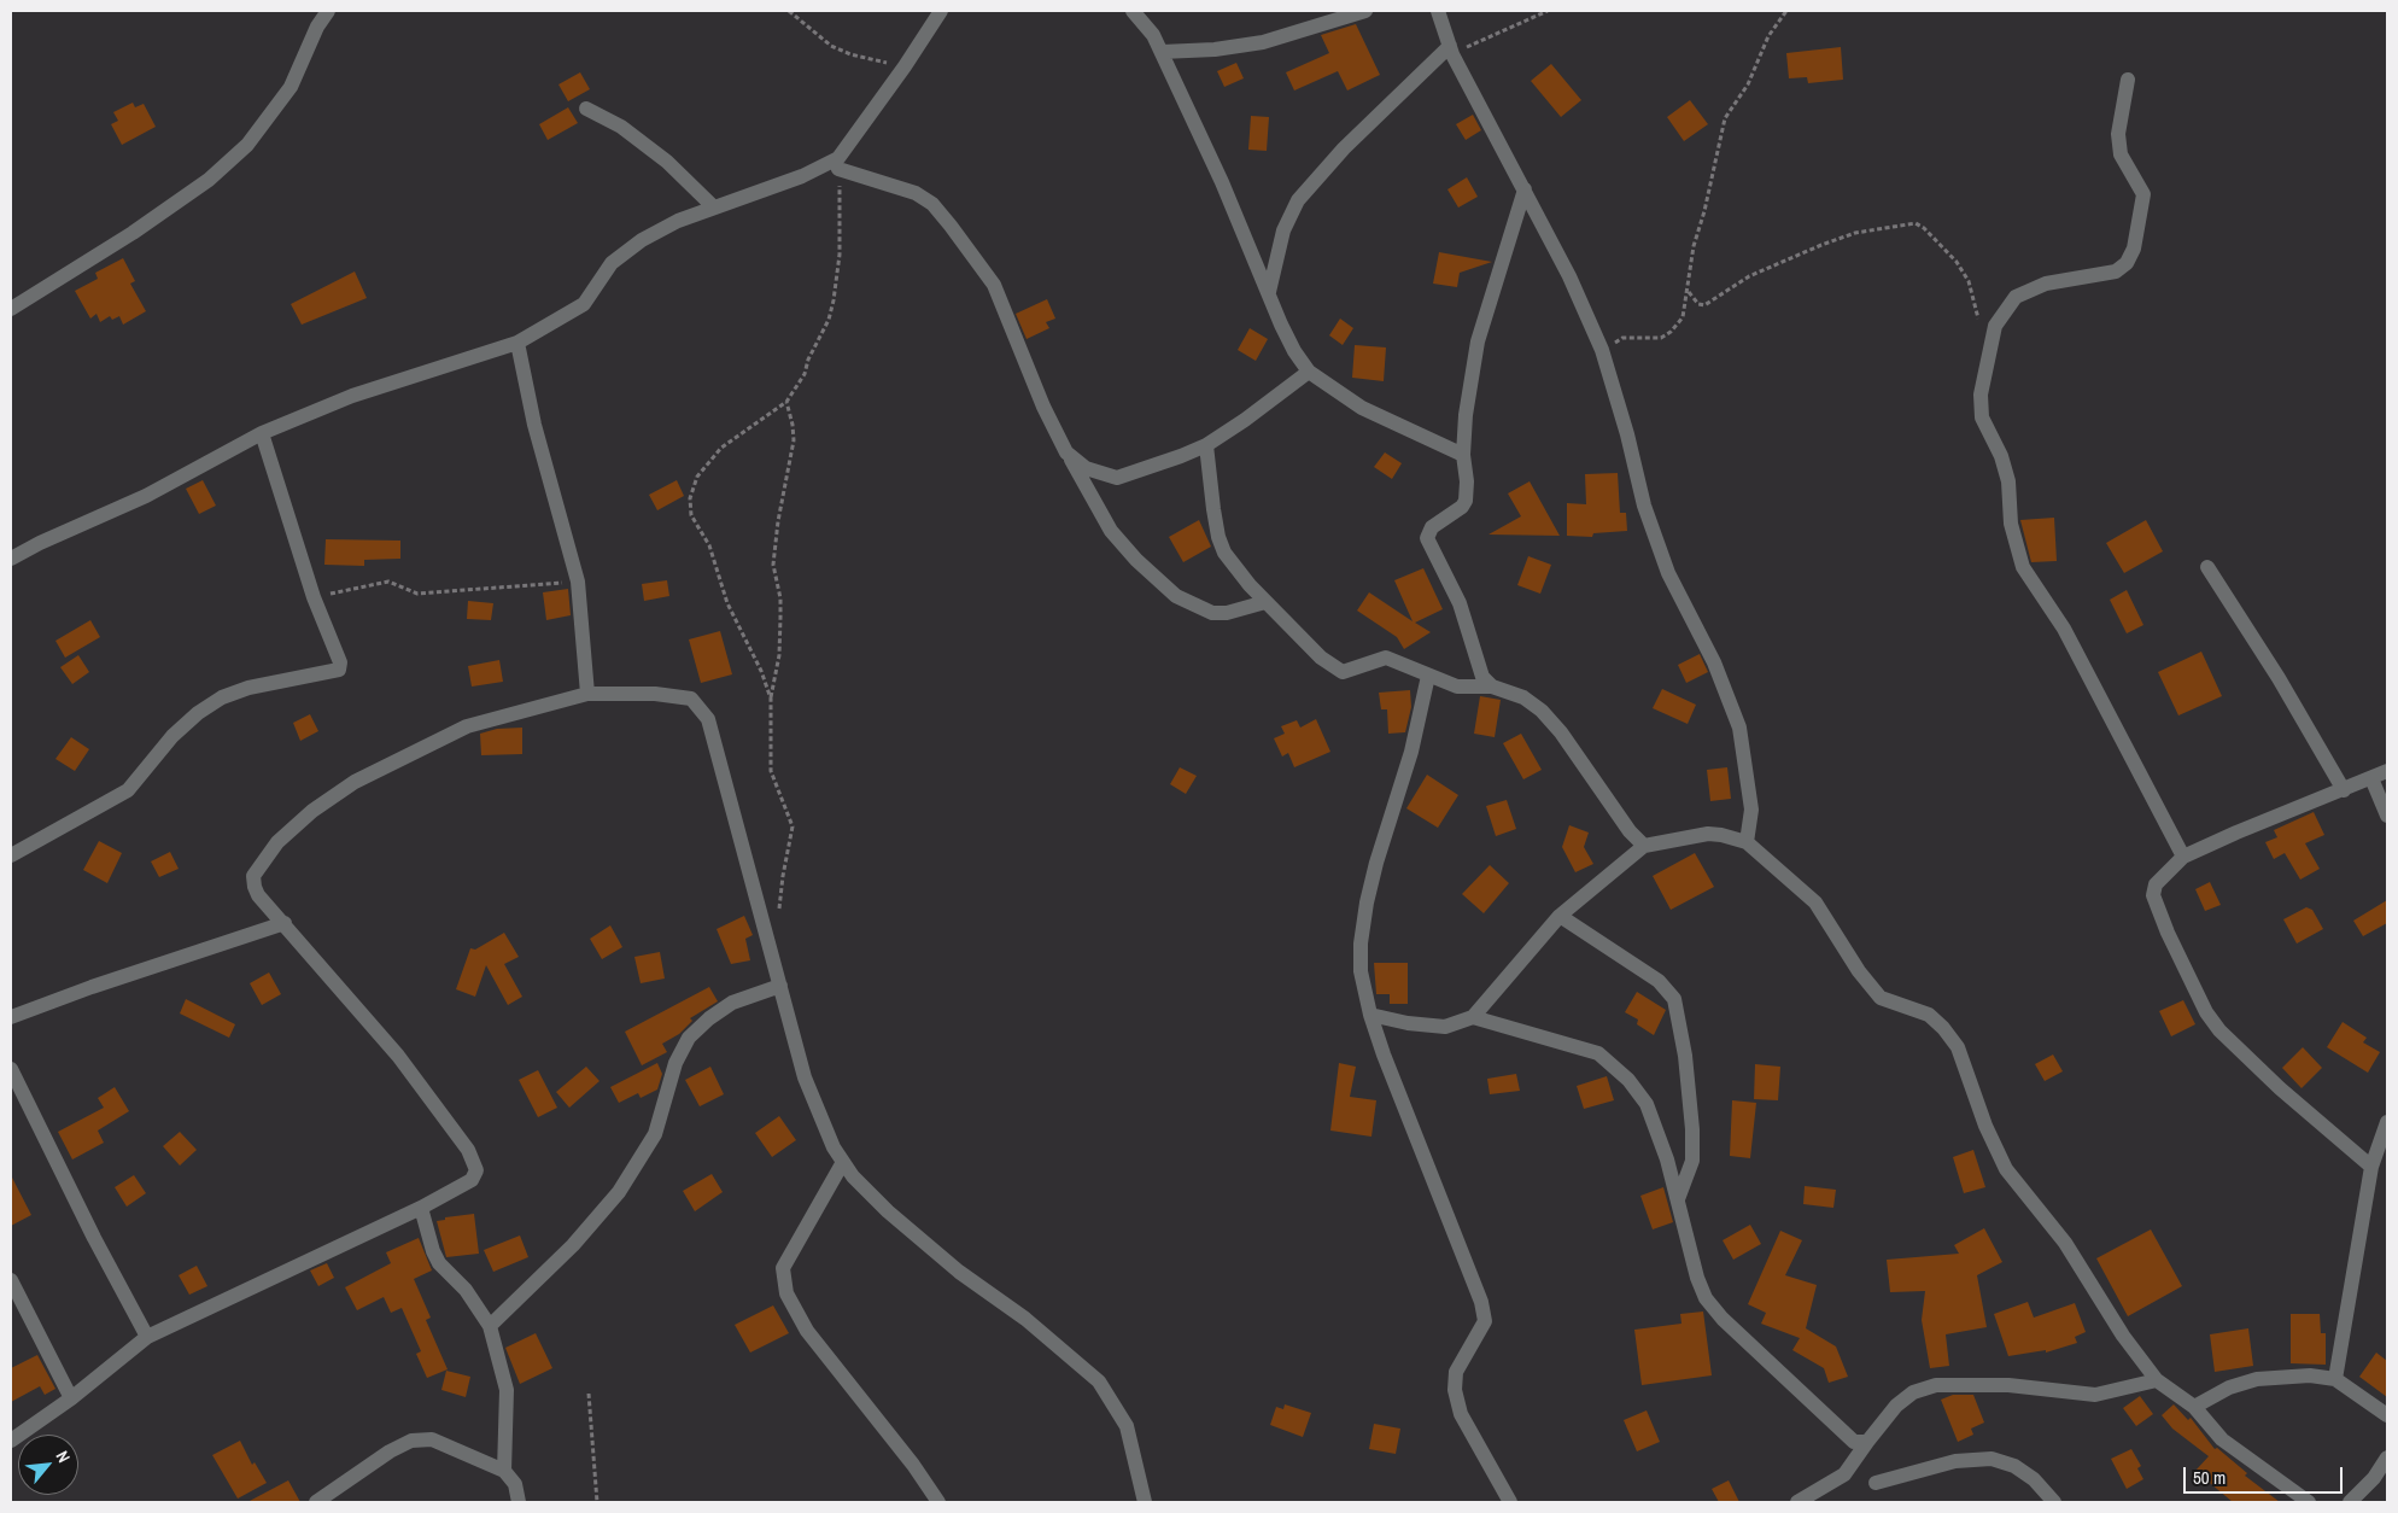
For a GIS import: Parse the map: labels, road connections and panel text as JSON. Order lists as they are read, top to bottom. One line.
{"scale_bar":"50 m","north":"top right"}
